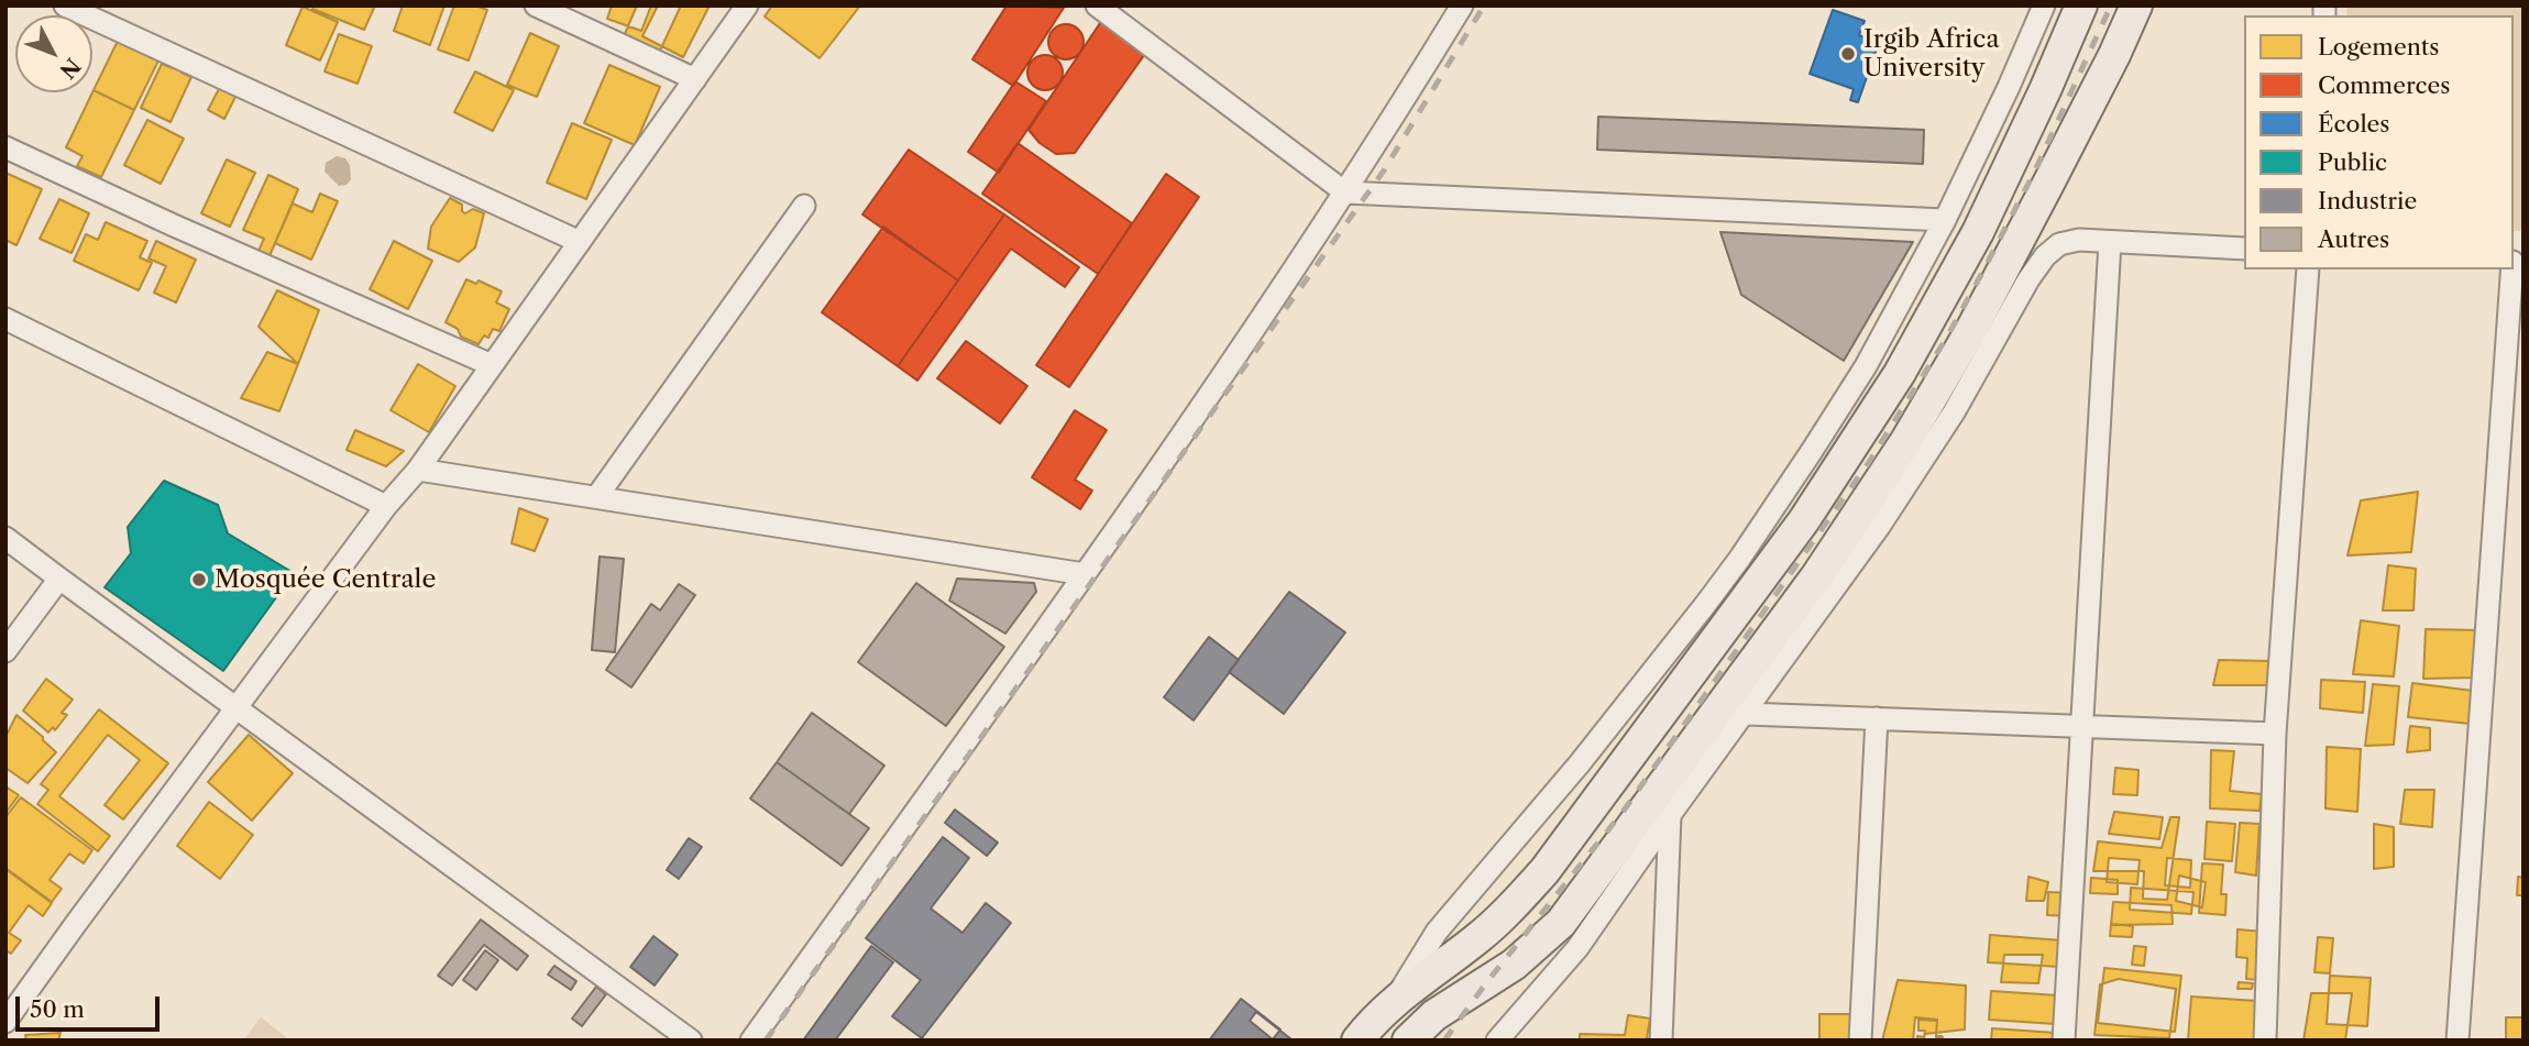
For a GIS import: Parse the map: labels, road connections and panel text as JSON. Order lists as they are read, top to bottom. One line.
{"places":["Irgib Africa University","Mosquée Centrale"],"legend":["Logements","Commerces","Écoles","Public","Industrie","Autres"],"scale_bar":"50 m","north":"bottom right"}
